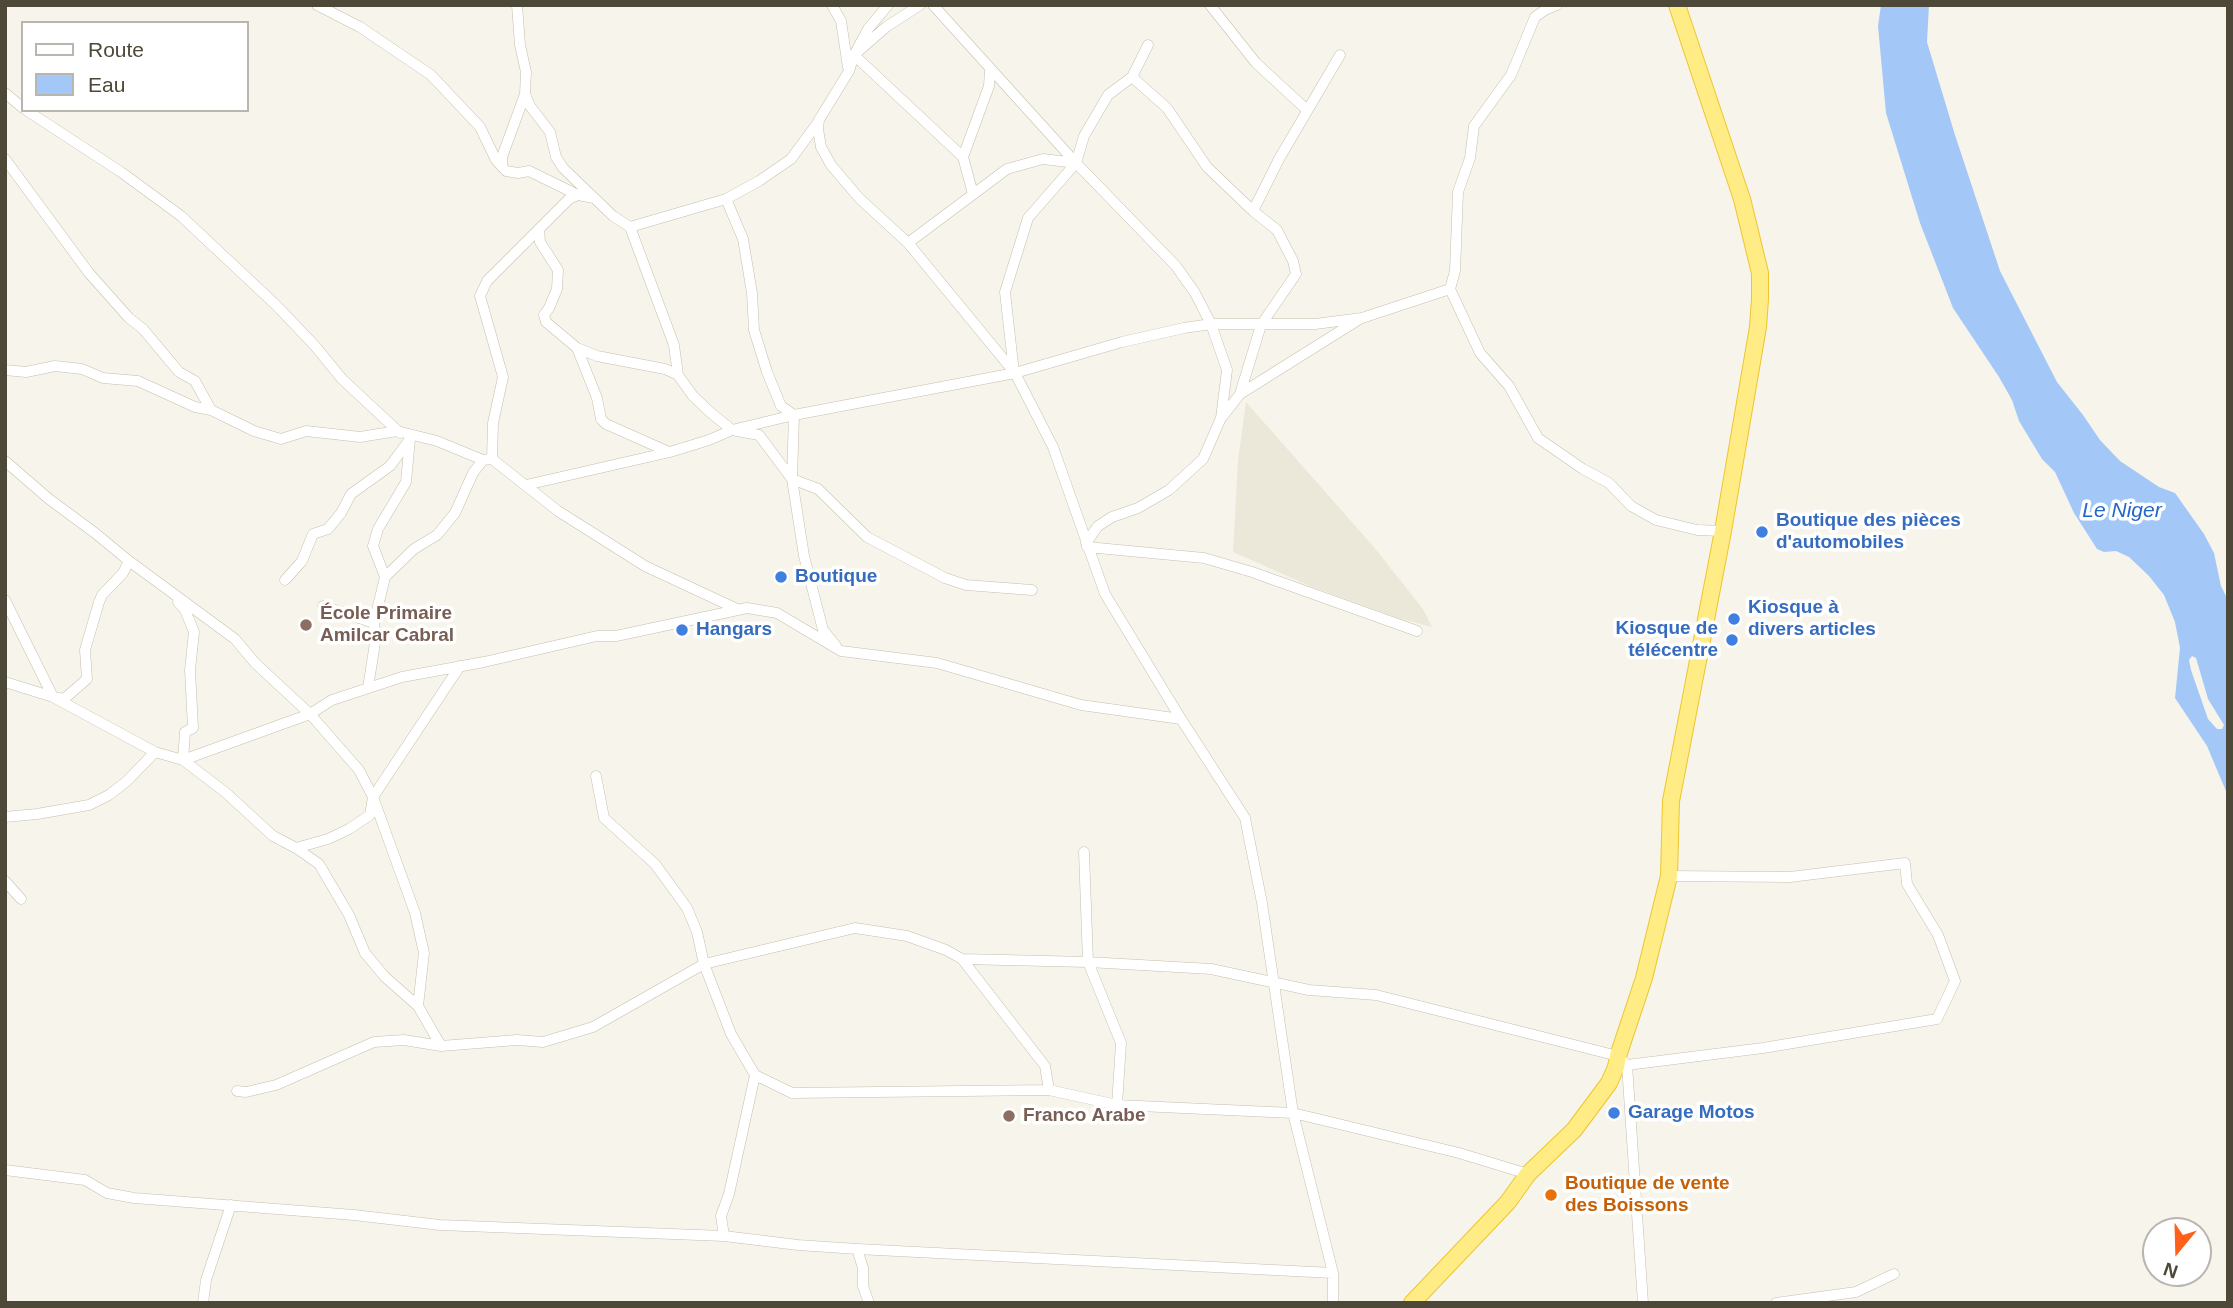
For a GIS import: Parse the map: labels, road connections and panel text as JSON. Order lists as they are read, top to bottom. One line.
{"water":["Le Niger"],"places":["Boutique des pièces d'automobiles","Boutique","Kiosque à divers articles","École Primaire Amilcar Cabral","Hangars","Kiosque de télécentre","Garage Motos","Franco Arabe","Boutique de vente des Boissons"],"legend":["Route","Eau"],"north":"bottom"}
